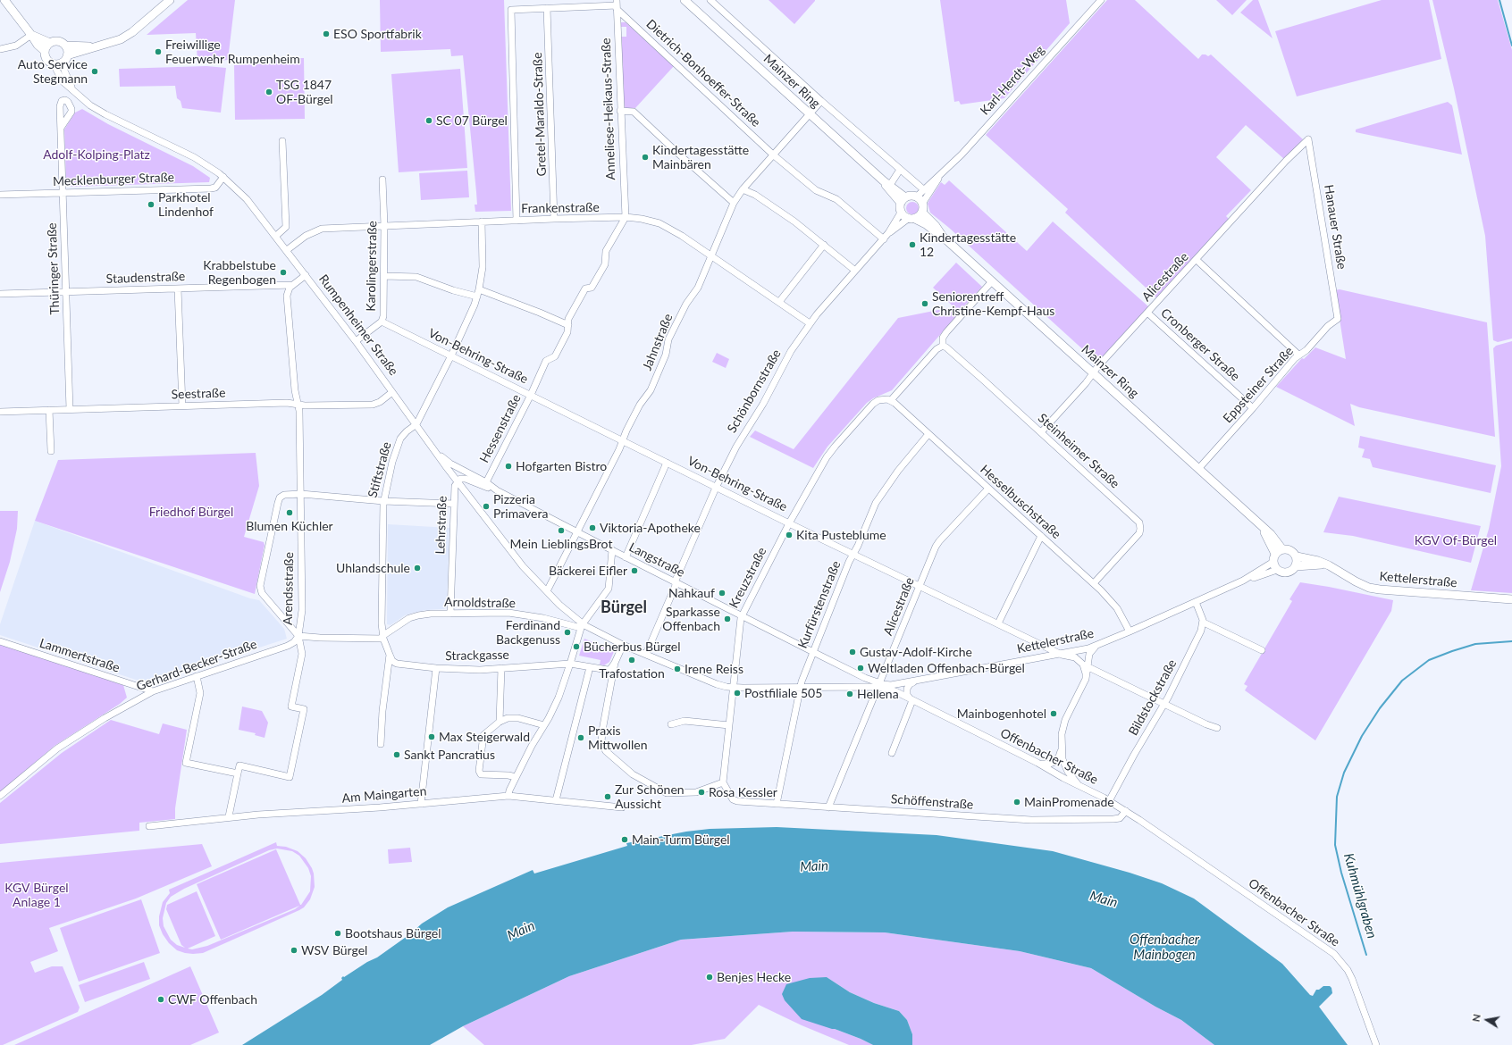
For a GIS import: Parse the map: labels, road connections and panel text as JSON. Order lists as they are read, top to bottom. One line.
{"streets":{"street":["Dietrich-Bonhoeffer-Straße","Karl-Herdt-Weg","Mainzer Ring","Anneliese-Heikaus-Straße","Gretel-Maraldo-Straße","Mecklenburger Straße","Frankenstraße","Hanauer Straße","Karolingerstraße","Thüringer Straße","Alicestraße","Staudenstraße","Rumpenheimer Straße","Jahnstraße","Cronberger Straße","Von-Behring-Straße","Eppsteiner Straße","Schönbornstraße","Seestraße","Hessenstraße","Steinheimer Straße","Stiftstraße","Hesselbuschstraße","Lehrstraße","Langstraße","Kreuzstraße","Kettelerstraße","Arendsstraße","Arnoldstraße","Kurfürstenstraße","Lammertstraße","Strackgasse","Gerhard-Becker-Straße","Bildstockstraße","Offenbacher Straße","Am Maingarten","Schöffenstraße"]},"crossings":[["Dietrich-Bonhoeffer-Straße","Anneliese-Heikaus-Straße"],["Dietrich-Bonhoeffer-Straße","Jahnstraße"],["Dietrich-Bonhoeffer-Straße","Schönbornstraße"],["Karl-Herdt-Weg","Mainzer Ring"],["Karl-Herdt-Weg","Schönbornstraße"],["Mainzer Ring","Alicestraße"],["Mainzer Ring","Jahnstraße"],["Mainzer Ring","Eppsteiner Straße"],["Mainzer Ring","Schönbornstraße"],["Mainzer Ring","Kettelerstraße"],["Anneliese-Heikaus-Straße","Frankenstraße"],["Anneliese-Heikaus-Straße","Hessenstraße"],["Gretel-Maraldo-Straße","Frankenstraße"],["Mecklenburger Straße","Thüringer Straße"],["Mecklenburger Straße","Rumpenheimer Straße"],["Frankenstraße","Karolingerstraße"],["Frankenstraße","Rumpenheimer Straße"],["Frankenstraße","Jahnstraße"],["Frankenstraße","Schönbornstraße"],["Frankenstraße","Hessenstraße"],["Frankenstraße","Stiftstraße"],["Hanauer Straße","Alicestraße"],["Hanauer Straße","Eppsteiner Straße"],["Karolingerstraße","Rumpenheimer Straße"],["Karolingerstraße","Von-Behring-Straße"],["Thüringer Straße","Staudenstraße"],["Thüringer Straße","Seestraße"],["Alicestraße","Cronberger Straße"],["Alicestraße","Von-Behring-Straße"],["Alicestraße","Steinheimer Straße"],["Alicestraße","Hesselbuschstraße"],["Alicestraße","Langstraße"],["Alicestraße","Kettelerstraße"],["Alicestraße","Offenbacher Straße"],["Alicestraße","Schöffenstraße"],["Staudenstraße","Arendsstraße"],["Rumpenheimer Straße","Jahnstraße"],["Rumpenheimer Straße","Seestraße"],["Rumpenheimer Straße","Stiftstraße"],["Rumpenheimer Straße","Lehrstraße"],["Rumpenheimer Straße","Langstraße"],["Rumpenheimer Straße","Arnoldstraße"],["Rumpenheimer Straße","Offenbacher Straße"],["Jahnstraße","Von-Behring-Straße"],["Jahnstraße","Langstraße"],["Cronberger Straße","Eppsteiner Straße"],["Von-Behring-Straße","Schönbornstraße"],["Von-Behring-Straße","Hessenstraße"],["Von-Behring-Straße","Stiftstraße"],["Von-Behring-Straße","Kreuzstraße"],["Von-Behring-Straße","Kettelerstraße"],["Von-Behring-Straße","Kurfürstenstraße"],["Von-Behring-Straße","Bildstockstraße"],["Schönbornstraße","Langstraße"],["Schönbornstraße","Offenbacher Straße"],["Seestraße","Arendsstraße"],["Hessenstraße","Lehrstraße"],["Hessenstraße","Langstraße"],["Steinheimer Straße","Hesselbuschstraße"],["Stiftstraße","Arnoldstraße"],["Stiftstraße","Strackgasse"],["Hesselbuschstraße","Kreuzstraße"],["Hesselbuschstraße","Kettelerstraße"],["Hesselbuschstraße","Kurfürstenstraße"],["Lehrstraße","Langstraße"],["Lehrstraße","Arnoldstraße"],["Langstraße","Kreuzstraße"],["Langstraße","Kettelerstraße"],["Langstraße","Kurfürstenstraße"],["Langstraße","Offenbacher Straße"],["Kreuzstraße","Offenbacher Straße"],["Kreuzstraße","Schöffenstraße"],["Kettelerstraße","Offenbacher Straße"],["Arendsstraße","Gerhard-Becker-Straße"],["Arnoldstraße","Offenbacher Straße"],["Kurfürstenstraße","Offenbacher Straße"],["Kurfürstenstraße","Schöffenstraße"],["Lammertstraße","Gerhard-Becker-Straße"],["Bildstockstraße","Offenbacher Straße"],["Offenbacher Straße","Schöffenstraße"]],"districts":["Bürgel"],"water":["Main","Kuhmühlgraben","Offenbacher Mainbogen"],"parks":["Adolf-Kolping-Platz","Friedhof Bürgel","KGV Of-Bürgel","KGV Bürgel Anlage 1"],"places":["ESO Sportfabrik","Freiwillige Feuerwehr Rumpenheim","Auto Service Stegmann","TSG 1847 OF-Bürgel","SC 07 Bürgel","Kindertagesstätte Mainbären","Parkhotel Lindenhof","Kindertagesstätte 12","Krabbelstube Regenbogen","Seniorentreff Christine-Kempf-Haus","Hofgarten Bistro","Pizzeria Primavera","Blumen Küchler","Viktoria-Apotheke","Mein LieblingsBrot","Kita Pusteblume","Uhlandschule","Bäckerei Eifler","Nahkauf","Sparkasse Offenbach","Ferdinand Backgenuss","Bücherbus Bürgel","Gustav-Adolf-Kirche","Trafostation","Weltladen Offenbach-Bürgel","Irene Reiss","Postfiliale 505","Hellena","Mainbogenhotel","Max Steigerwald","Praxis Mittwollen","Sankt Pancratius","Rosa Kessler","Zur Schönen Aussicht","MainPromenade","Main-Turm Bürgel","Bootshaus Bürgel","WSV Bürgel","Benjes Hecke","CWF Offenbach"],"north":"left"}
